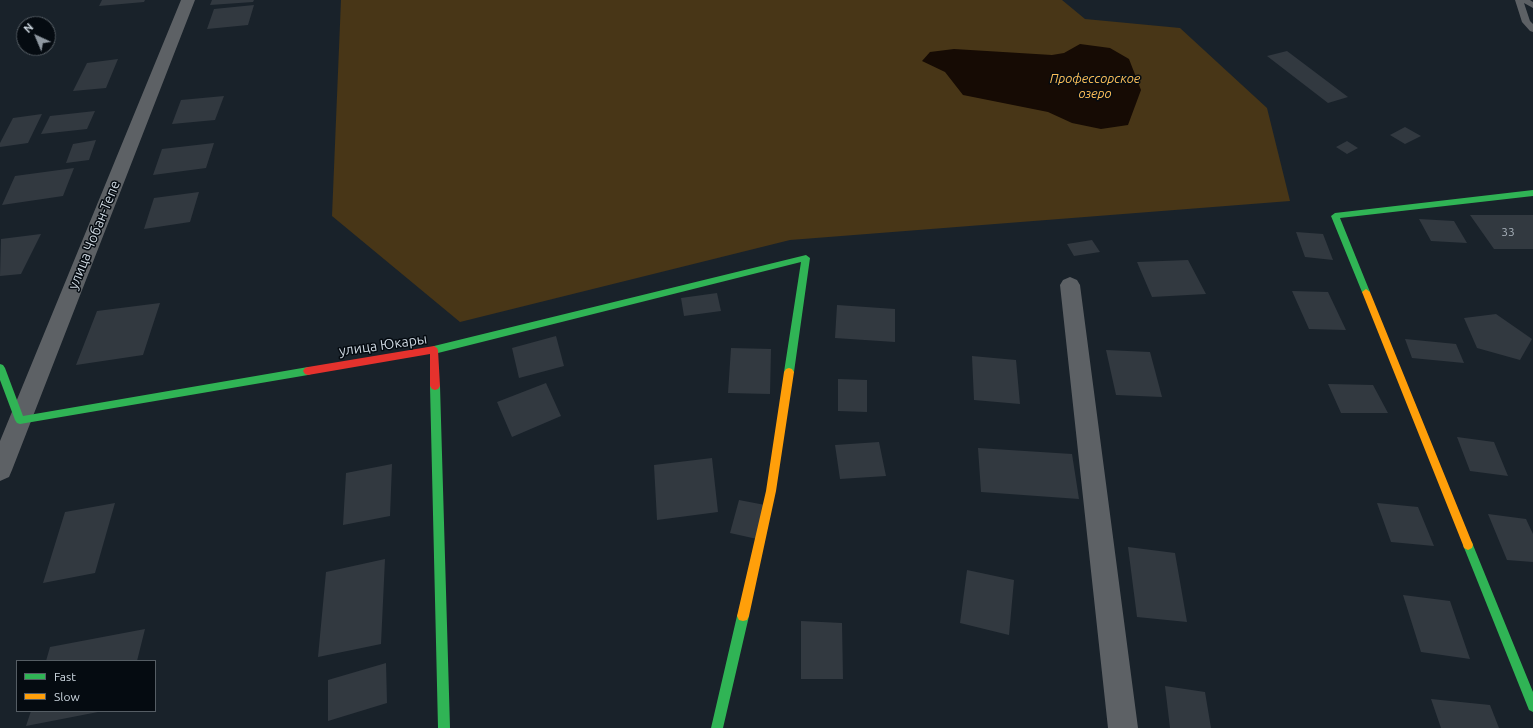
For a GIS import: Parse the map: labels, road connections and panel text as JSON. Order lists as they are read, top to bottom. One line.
{"streets":{"street":["улица Чобан-Тепе","улица Юкары"]},"crossings":[["улица Чобан-Тепе","улица Юкары"]],"water":["Профессорское озеро"],"house_numbers":["33"],"legend":["Fast","Slow"],"north":"top left"}
